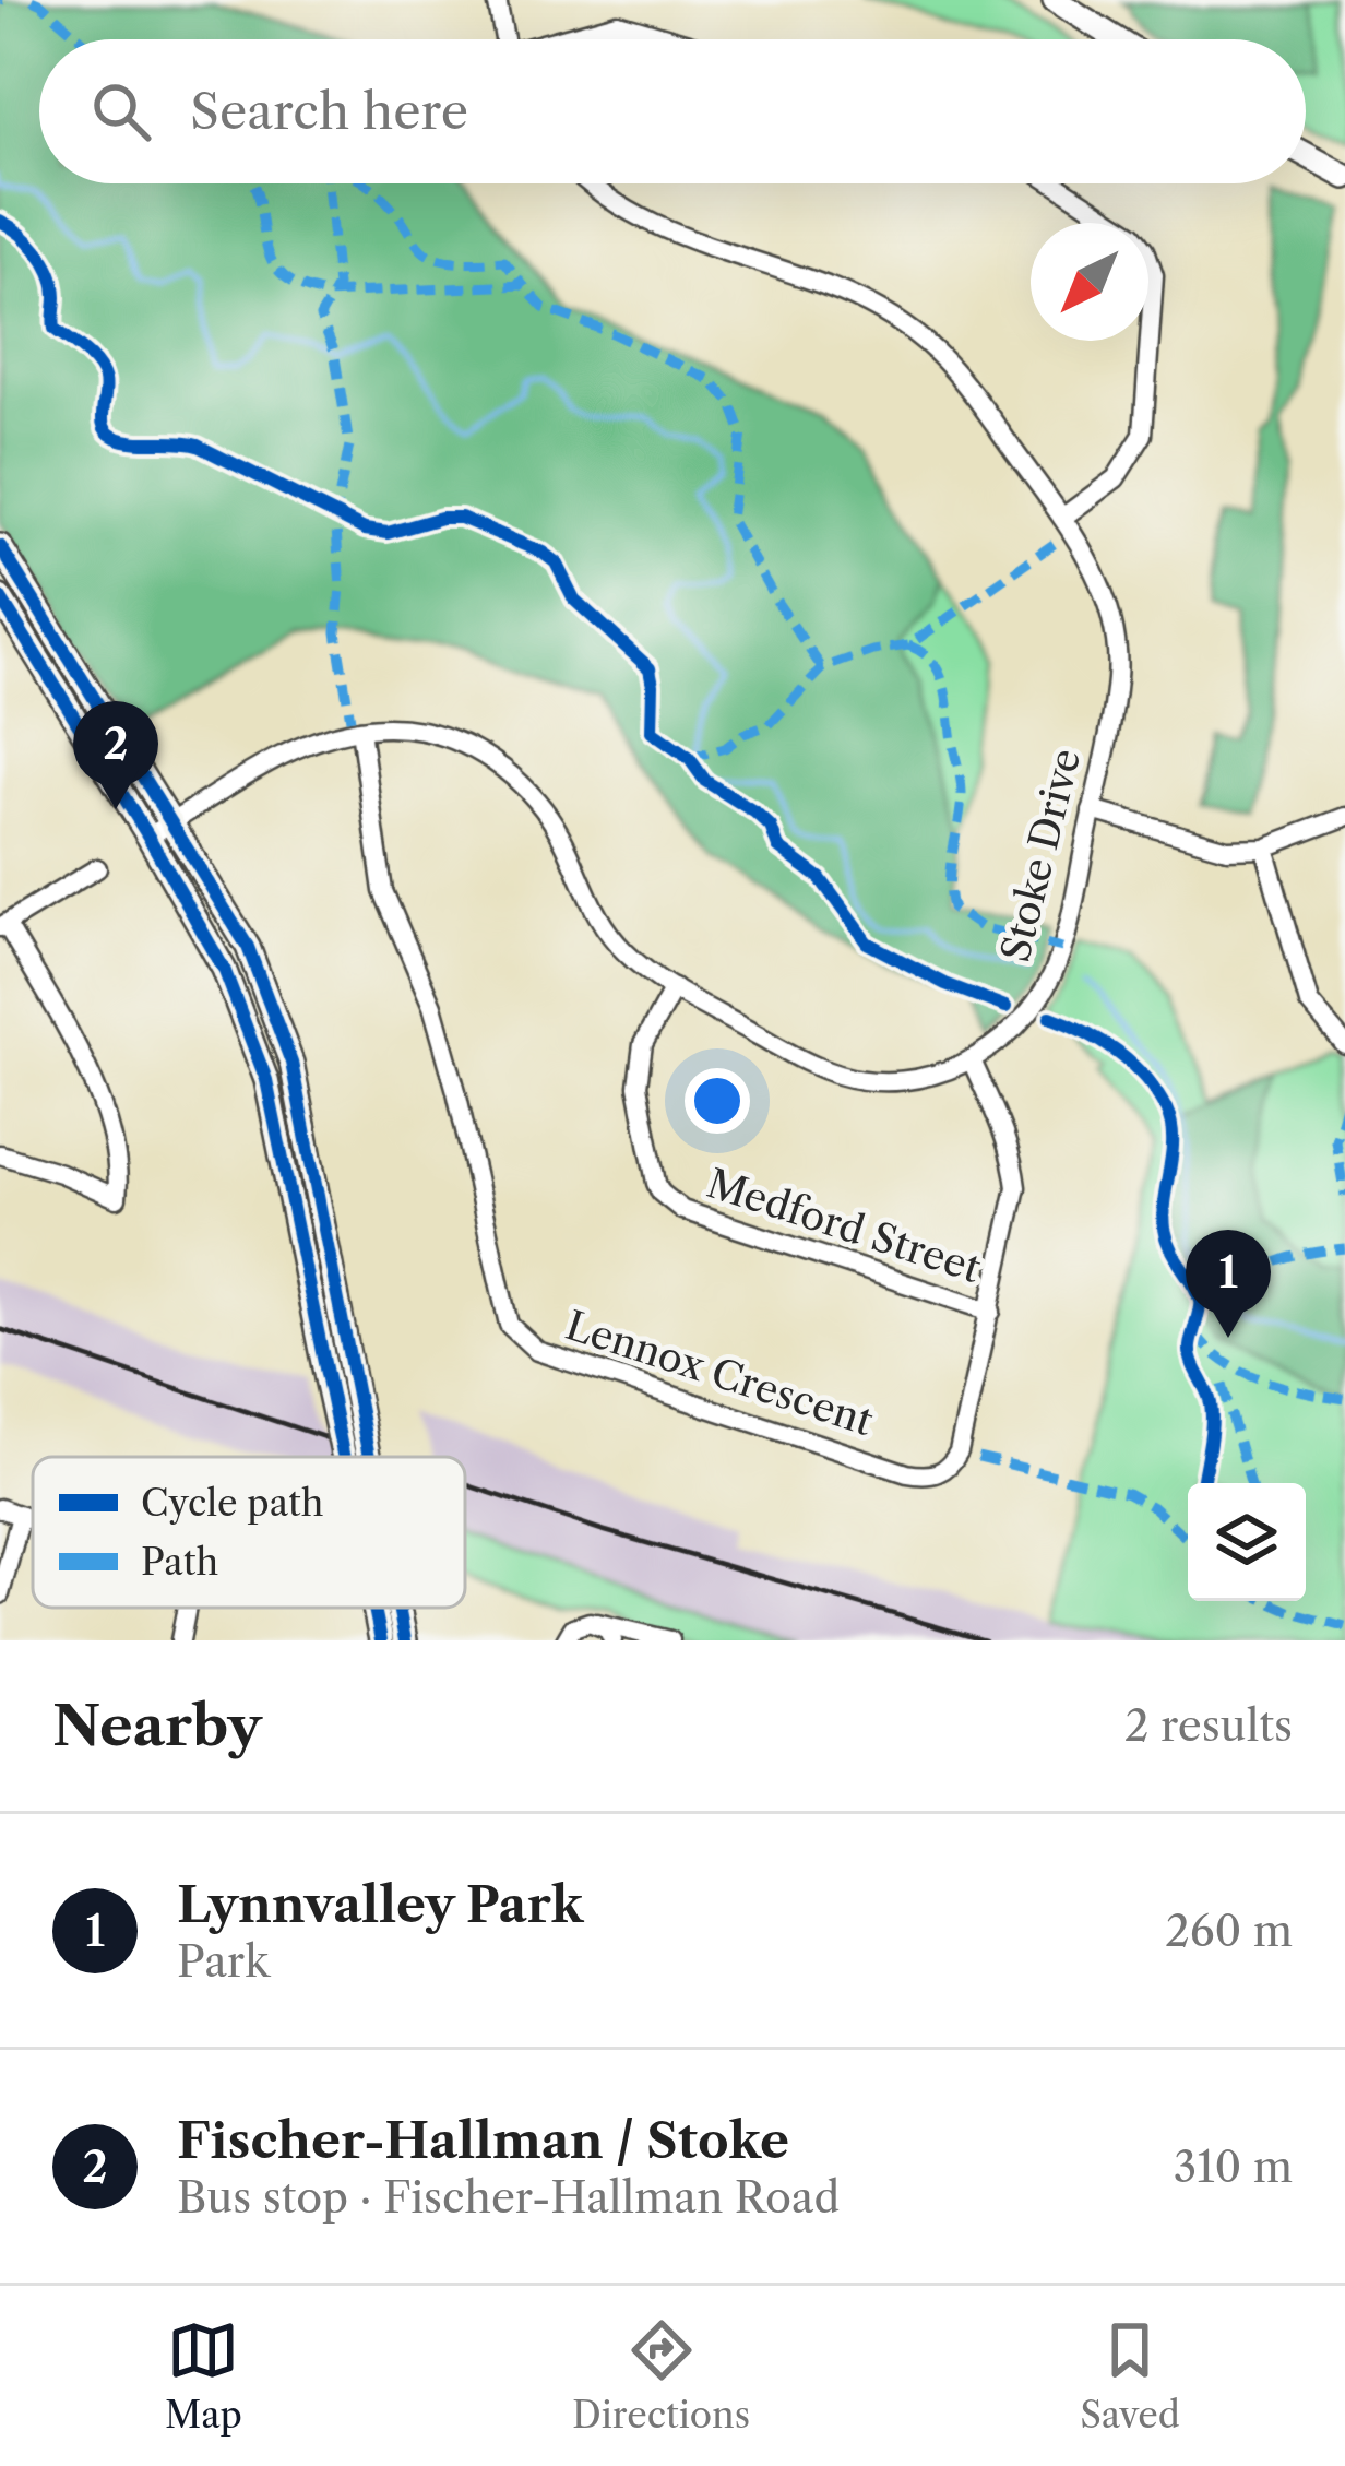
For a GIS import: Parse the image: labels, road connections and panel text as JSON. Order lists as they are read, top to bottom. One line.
{"streets":{"street":["Stoke Drive","Medford Street","Lennox Crescent"]},"crossings":[["Stoke Drive","Medford Street"],["Stoke Drive","Lennox Crescent"],["Medford Street","Lennox Crescent"]],"legend":["Cycle path","Path"],"north":"bottom left","page":{"search":"Search here","pins":["2","1"],"heading":["Nearby","2 results"],"list":[{"mark":"1","name":"Lynnvalley Park","note":"Park","value":"260 m"},{"mark":"2","name":"Fischer-Hallman / Stoke","note":"Bus stop · Fischer-Hallman Road","value":"310 m"}],"nav":["Map","Directions","Saved"]}}
